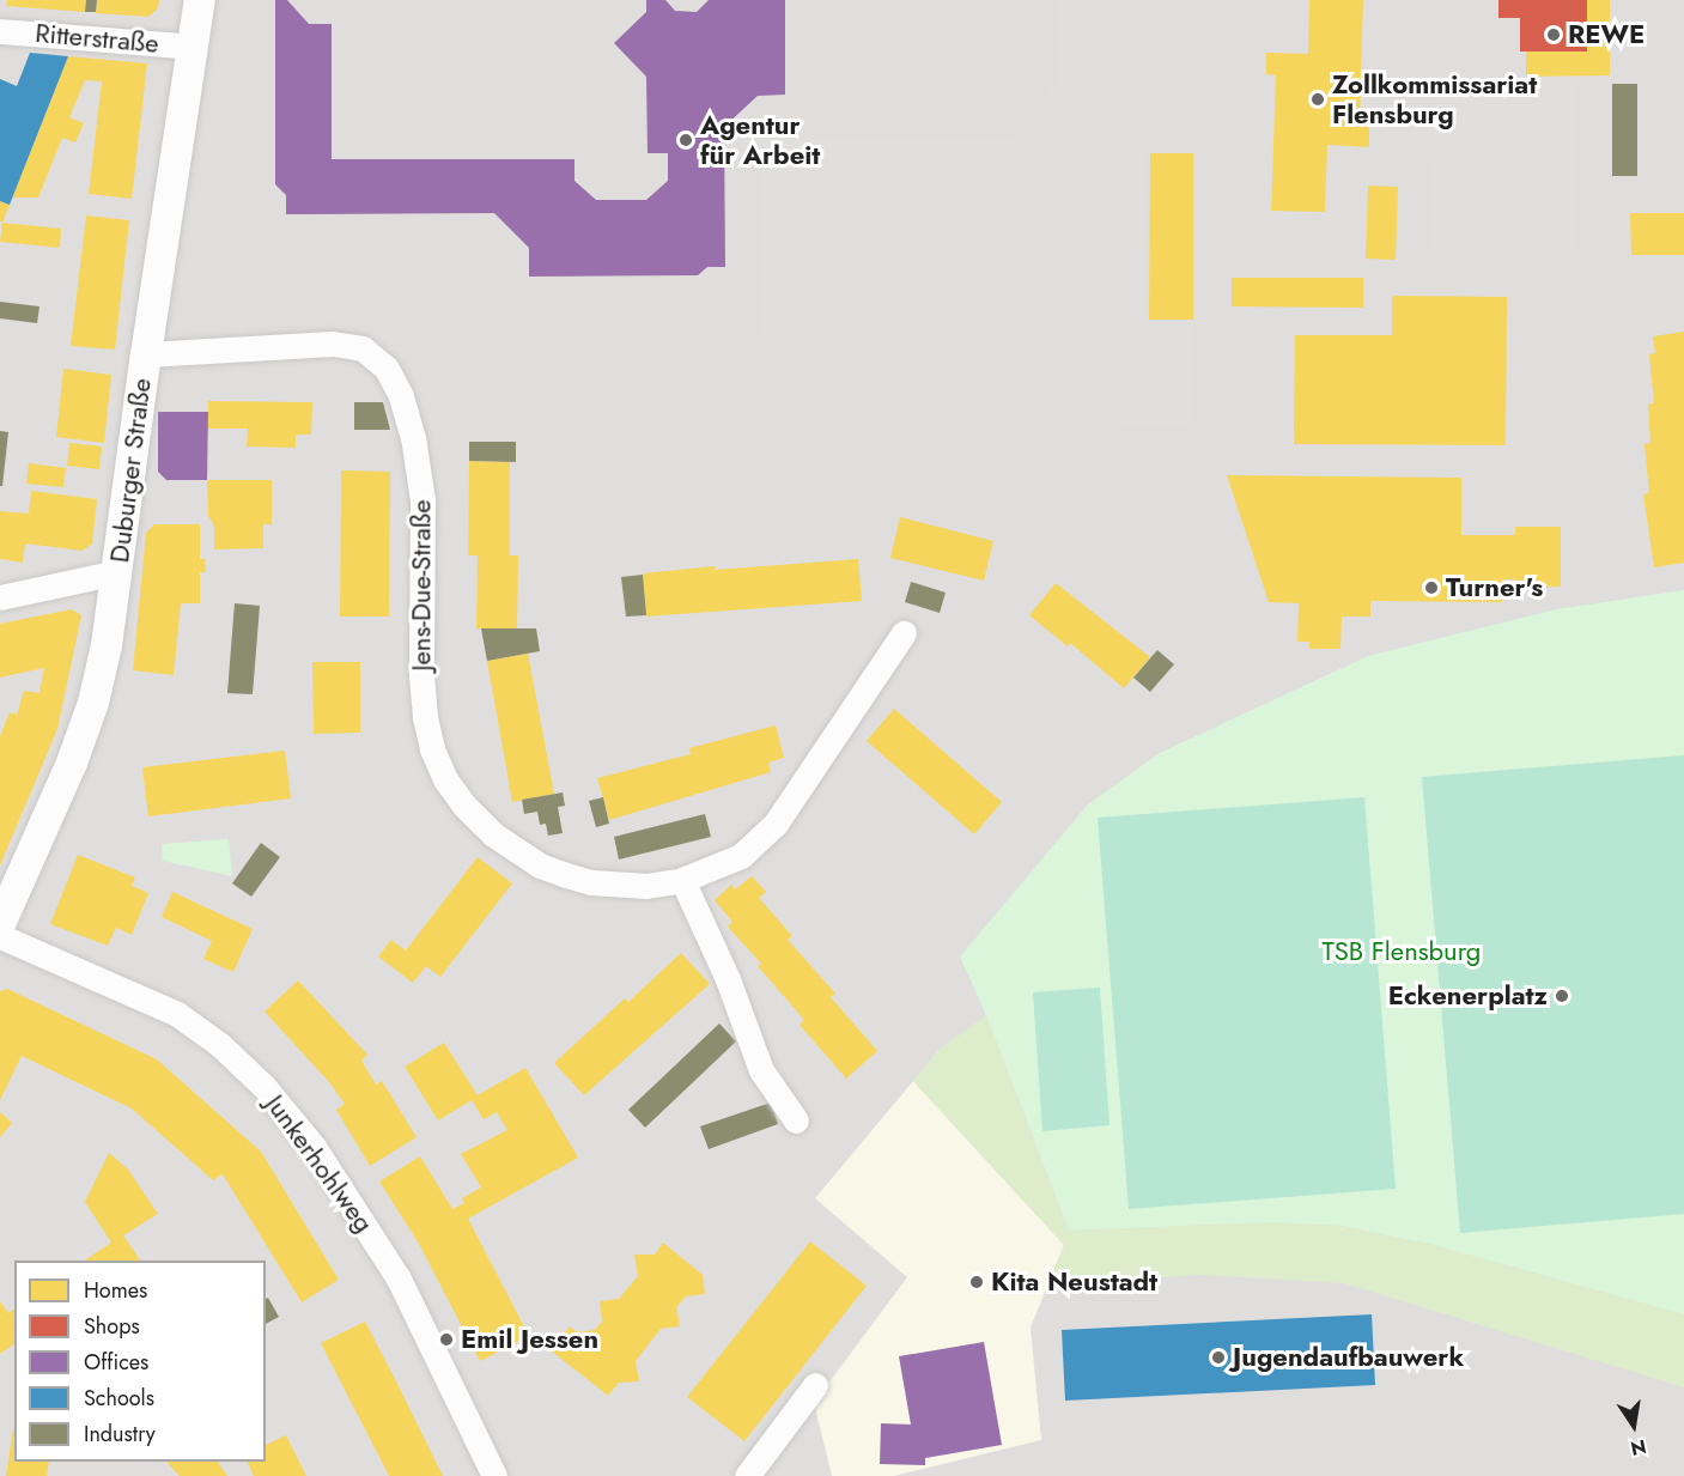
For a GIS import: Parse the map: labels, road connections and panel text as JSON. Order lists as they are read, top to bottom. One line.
{"streets":{"street":["Ritterstraße","Duburger Straße","Jens-Due-Straße","Junkerhohlweg"]},"crossings":[["Ritterstraße","Duburger Straße"],["Duburger Straße","Jens-Due-Straße"]],"parks":["TSB Flensburg"],"places":["REWE","Zollkommissariat Flensburg","Agentur für Arbeit","Turner's","Eckenerplatz","Kita Neustadt","Emil Jessen","Jugendaufbauwerk"],"legend":["Homes","Shops","Offices","Schools","Industry"],"north":"bottom"}
